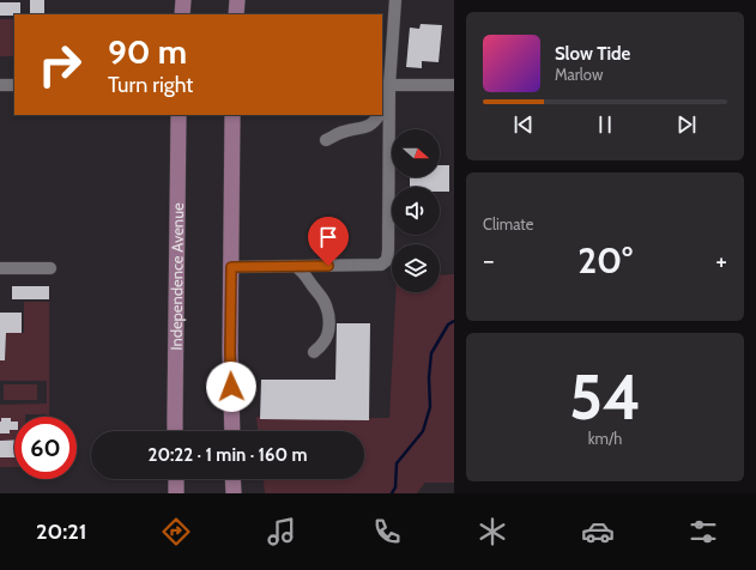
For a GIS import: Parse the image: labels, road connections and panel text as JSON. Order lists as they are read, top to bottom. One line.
{"streets":{"main road":["Independence Avenue"]},"north":"right","page":{"turn":["90 m","Turn right"],"song":["Slow Tide","Marlow"],"tile":["Climate",["54","km/h"]],"heat":["−","20°","+"],"limit":"60","trip":"20:22 · 1 min · 160 m","tabs":"20:21"}}
